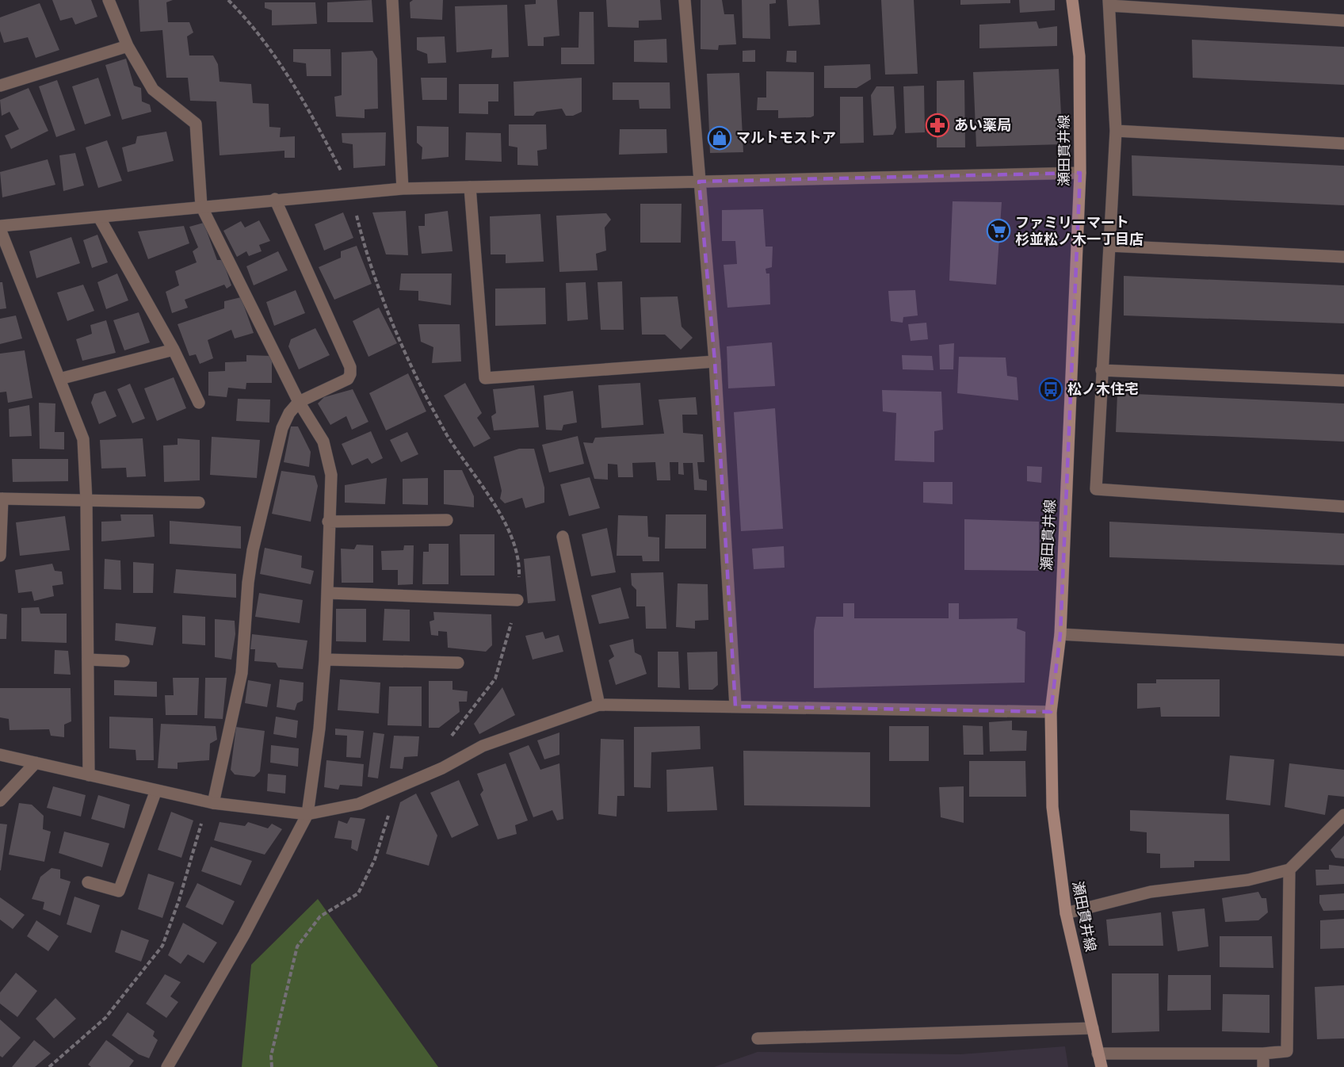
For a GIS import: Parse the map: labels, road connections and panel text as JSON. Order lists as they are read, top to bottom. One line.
{"streets":{"main road":["瀬田貫井線"]},"places":{"pharmacy":["あい薬局"],"shop":["マルトモストア"],"supermarket":["ファミリーマート 杉並松ノ木一丁目店"],"bus stop":["松ノ木住宅"]}}
